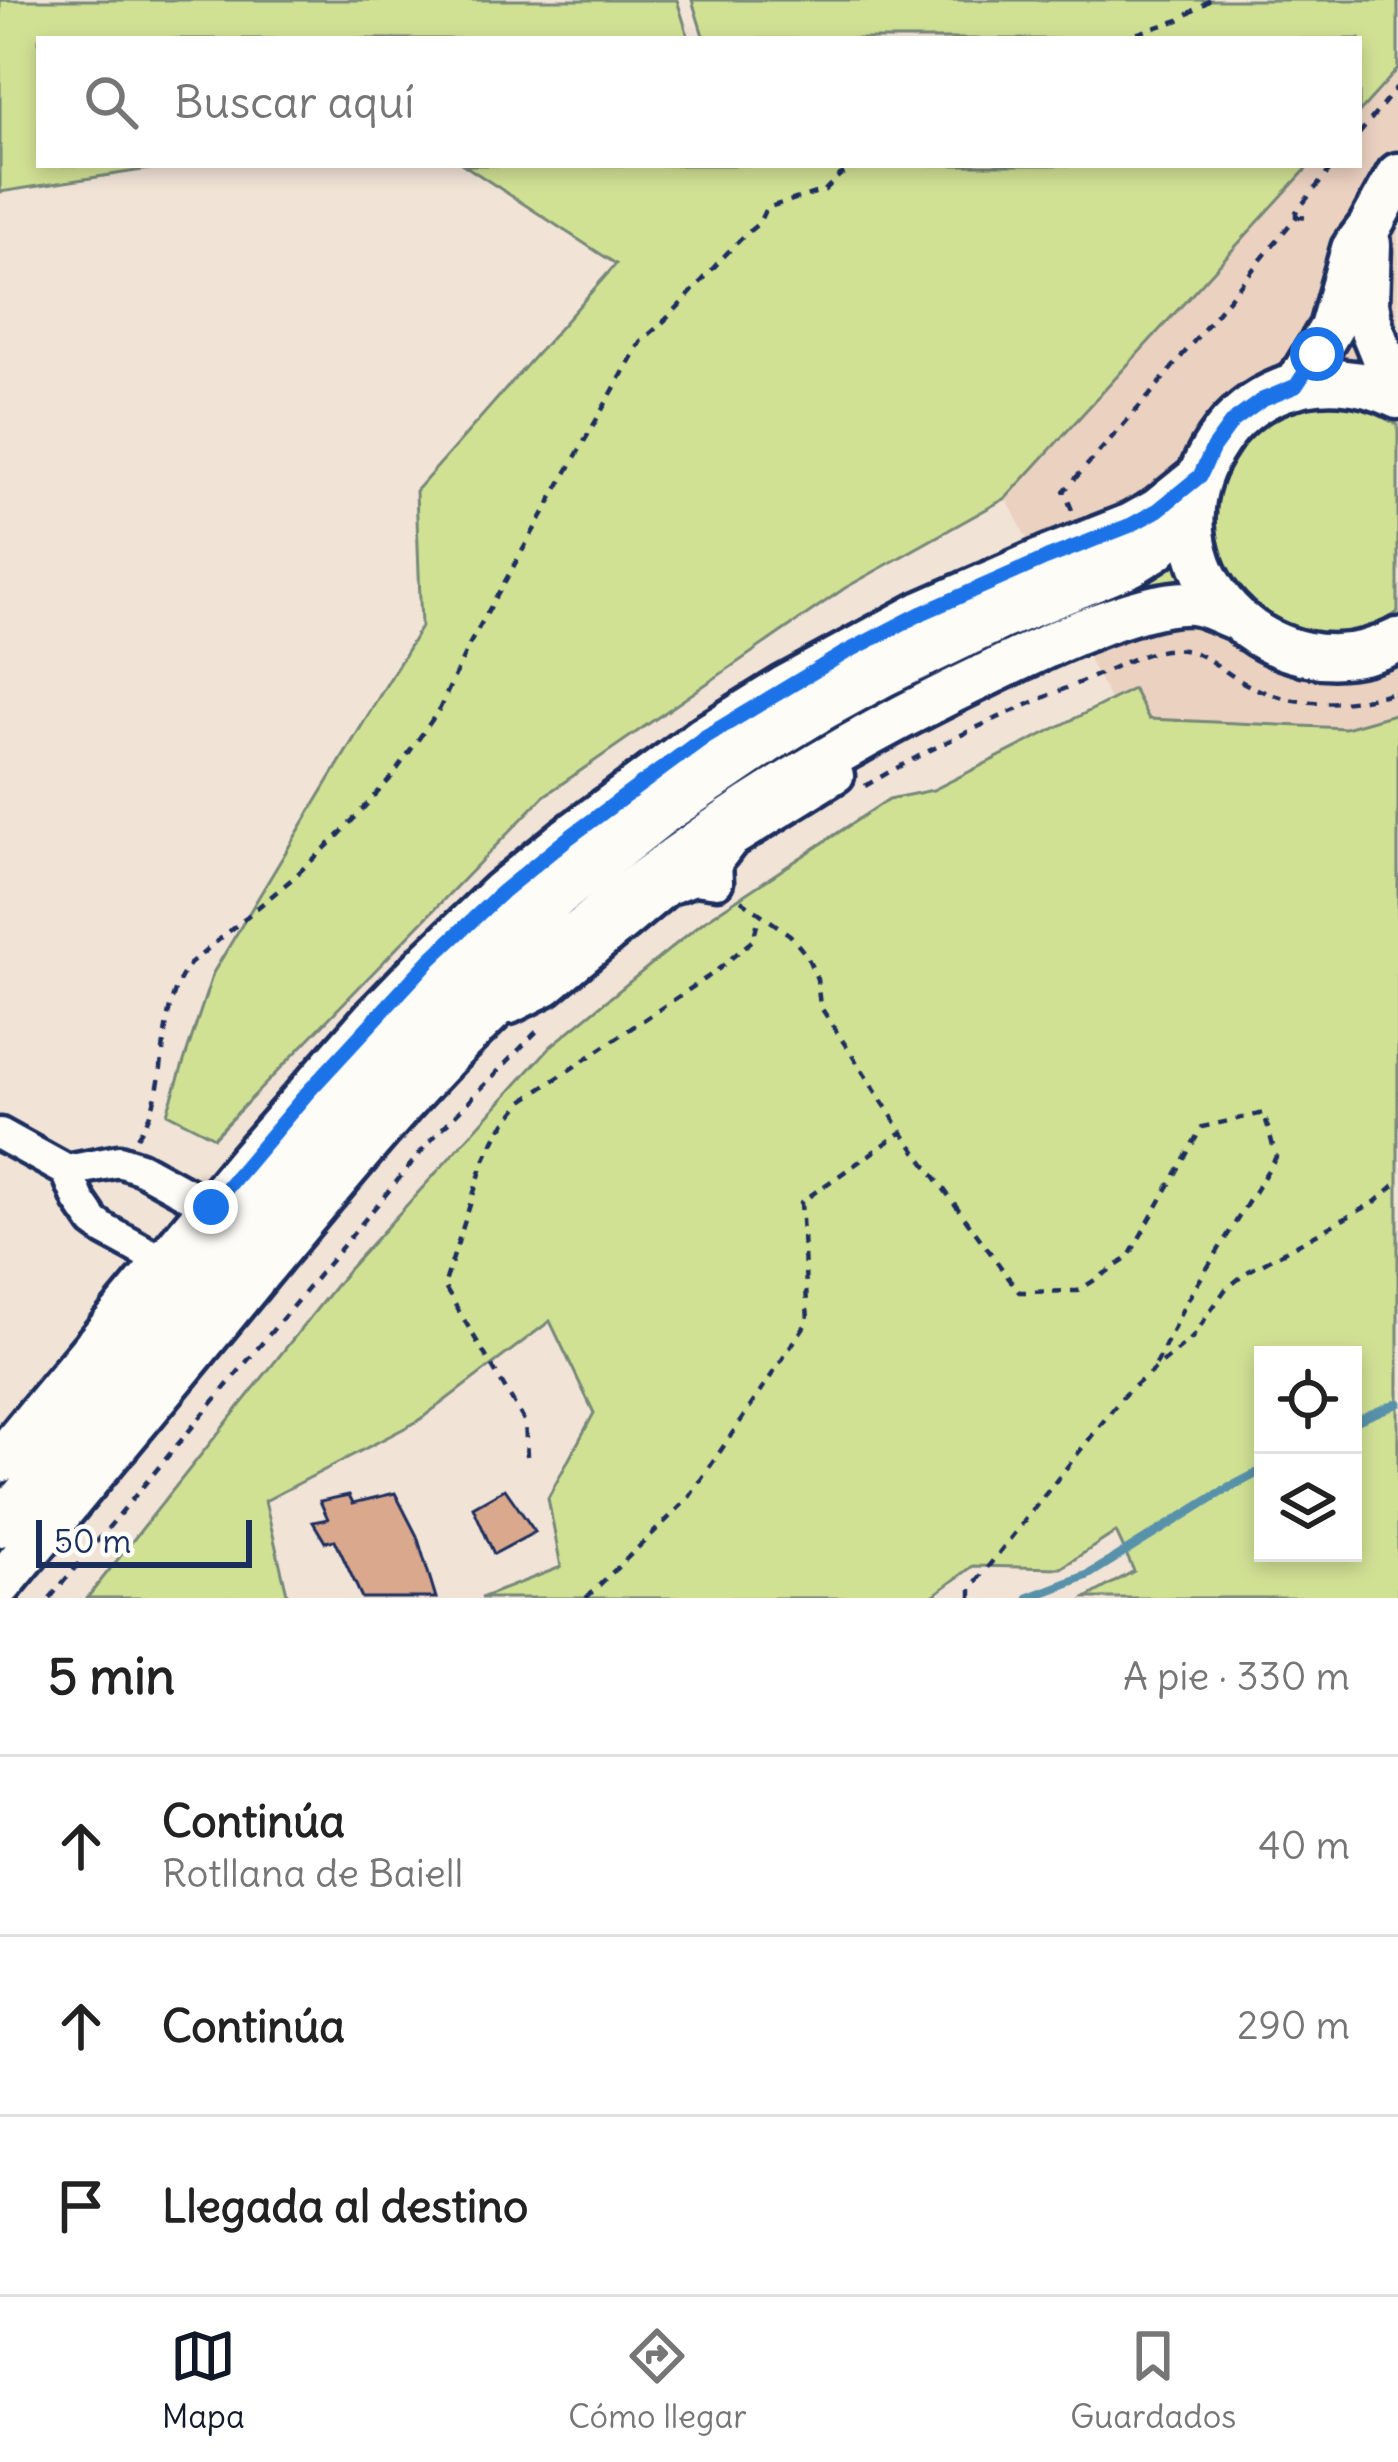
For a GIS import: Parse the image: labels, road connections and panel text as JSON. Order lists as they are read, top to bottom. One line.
{"scale_bar":"50 m","page":{"search":"Buscar aquí","scale":"50 m","heading":["5 min","A pie · 330 m"],"list":[["Continúa","Rotllana de Baiell","40 m"],["Continúa","290 m"],"Llegada al destino"],"nav":["Mapa","Cómo llegar","Guardados"]}}
